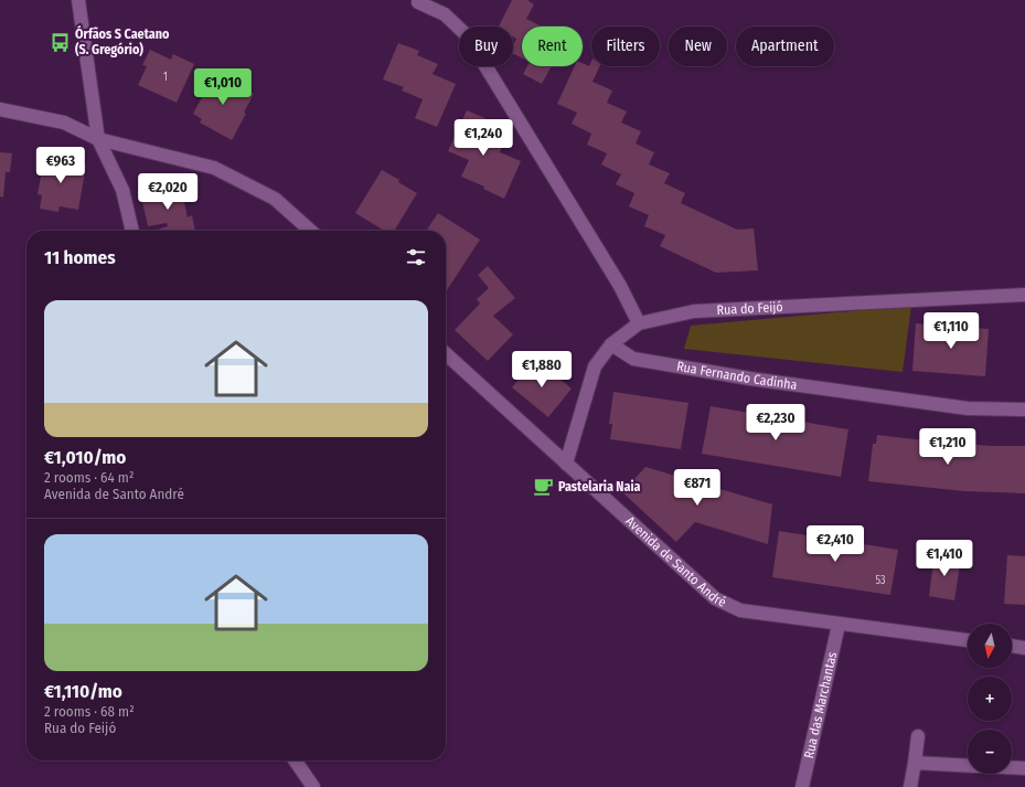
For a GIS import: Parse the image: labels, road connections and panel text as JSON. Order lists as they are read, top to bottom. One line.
{"streets":{"street":["Rua do Feijó","Rua Fernando Cadinha","Avenida de Santo André","Rua das Marchantas"]},"crossings":[["Rua do Feijó","Rua Fernando Cadinha"],["Rua do Feijó","Avenida de Santo André"],["Avenida de Santo André","Rua das Marchantas"]],"places":{"bus stop":["Órfãos S Caetano (S. Gregório)"],"cafe":["Pastelaria Naia"]},"house_numbers":["1","53"],"north":"bottom","page":{"chip":["Buy","Rent","Filters","New","Apartment"],"price":["€1,010","€1,240","€963","€2,020","€1,110","€1,880","€2,230","€1,210","€871","€2,410","€1,410"],"heading":"11 homes","list":[{"name":"€1,010/mo","note":"2 rooms · 64 m² · Avenida de Santo André"},{"name":"€1,110/mo","note":"2 rooms · 68 m² · Rua do Feijó"}],"map_buttons":["+","−"]}}
